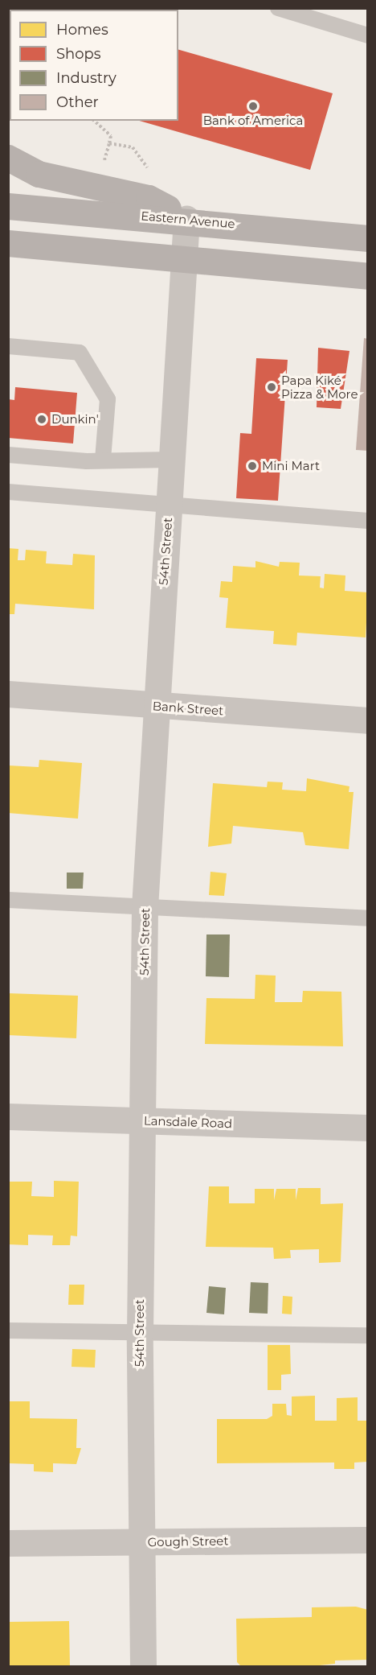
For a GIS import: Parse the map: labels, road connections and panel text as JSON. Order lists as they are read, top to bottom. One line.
{"streets":{"main road":["Eastern Avenue"],"street":["54th Street","Bank Street","Lansdale Road","Gough Street"]},"crossings":[["Eastern Avenue","54th Street"],["54th Street","Bank Street"],["54th Street","Lansdale Road"],["54th Street","Gough Street"]],"places":["Bank of America","Papa Kiké Pizza & More","Dunkin'","Mini Mart"],"legend":["Homes","Shops","Industry","Other"]}
